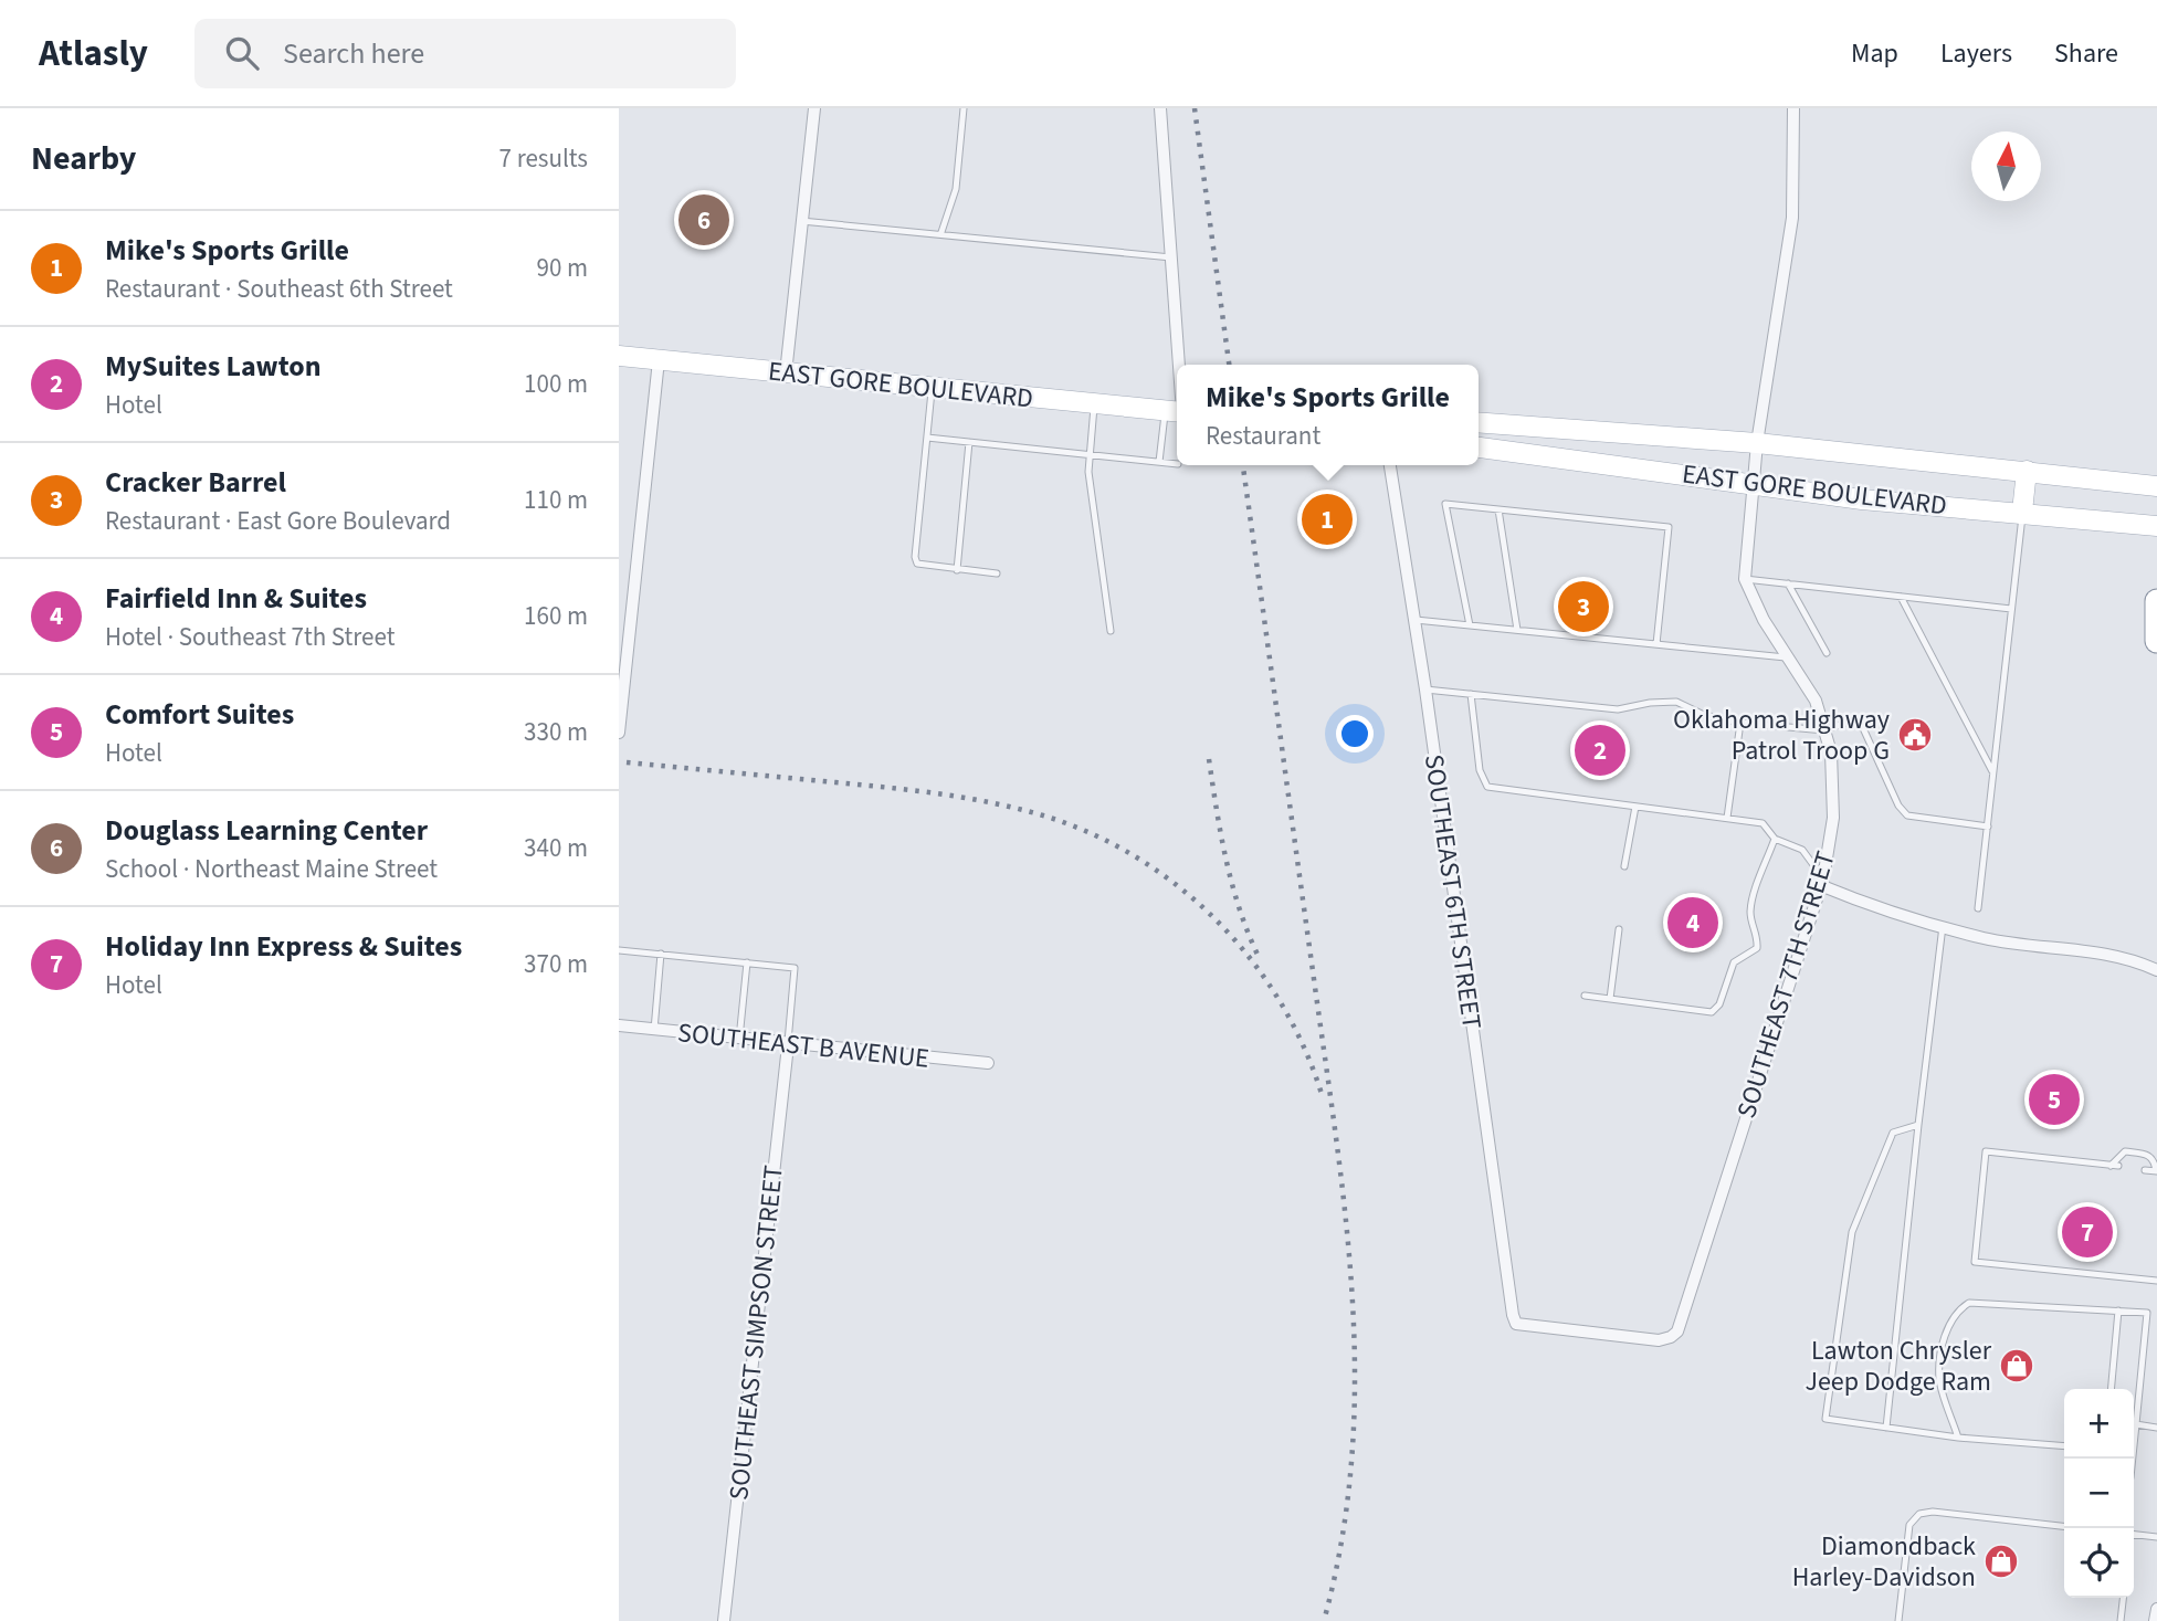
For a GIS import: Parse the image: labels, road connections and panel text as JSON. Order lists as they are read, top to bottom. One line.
{"streets":{"main road":["EAST GORE BOULEVARD"],"street":["SOUTHEAST 6TH STREET","SOUTHEAST 7TH STREET","SOUTHEAST B AVENUE","SOUTHEAST SIMPSON STREET"]},"crossings":[["EAST GORE BOULEVARD","SOUTHEAST 7TH STREET"],["SOUTHEAST 6TH STREET","SOUTHEAST 7TH STREET"],["SOUTHEAST B AVENUE","SOUTHEAST SIMPSON STREET"]],"places":{"public building":["Oklahoma Highway Patrol Troop G"],"shop":["Lawton Chrysler Jeep Dodge Ram","Diamondback Harley-Davidson"]},"north":"top","page":{"header":"Atlasly","search":"Search here","nav":["Map","Layers","Share"],"heading":["Nearby","7 results"],"pins":["6","1","3","2","4","5","7"],"list":[{"mark":"1","name":"Mike's Sports Grille","note":"Restaurant · Southeast 6th Street","value":"90 m"},{"mark":"2","name":"MySuites Lawton","note":"Hotel","value":"100 m"},{"mark":"3","name":"Cracker Barrel","note":"Restaurant · East Gore Boulevard","value":"110 m"},{"mark":"4","name":"Fairfield Inn & Suites","note":"Hotel · Southeast 7th Street","value":"160 m"},{"mark":"5","name":"Comfort Suites","note":"Hotel","value":"330 m"},{"mark":"6","name":"Douglass Learning Center","note":"School · Northeast Maine Street","value":"340 m"},{"mark":"7","name":"Holiday Inn Express & Suites","note":"Hotel","value":"370 m"}],"popup":["Mike's Sports Grille","Restaurant"],"map_buttons":["+","−"]}}
